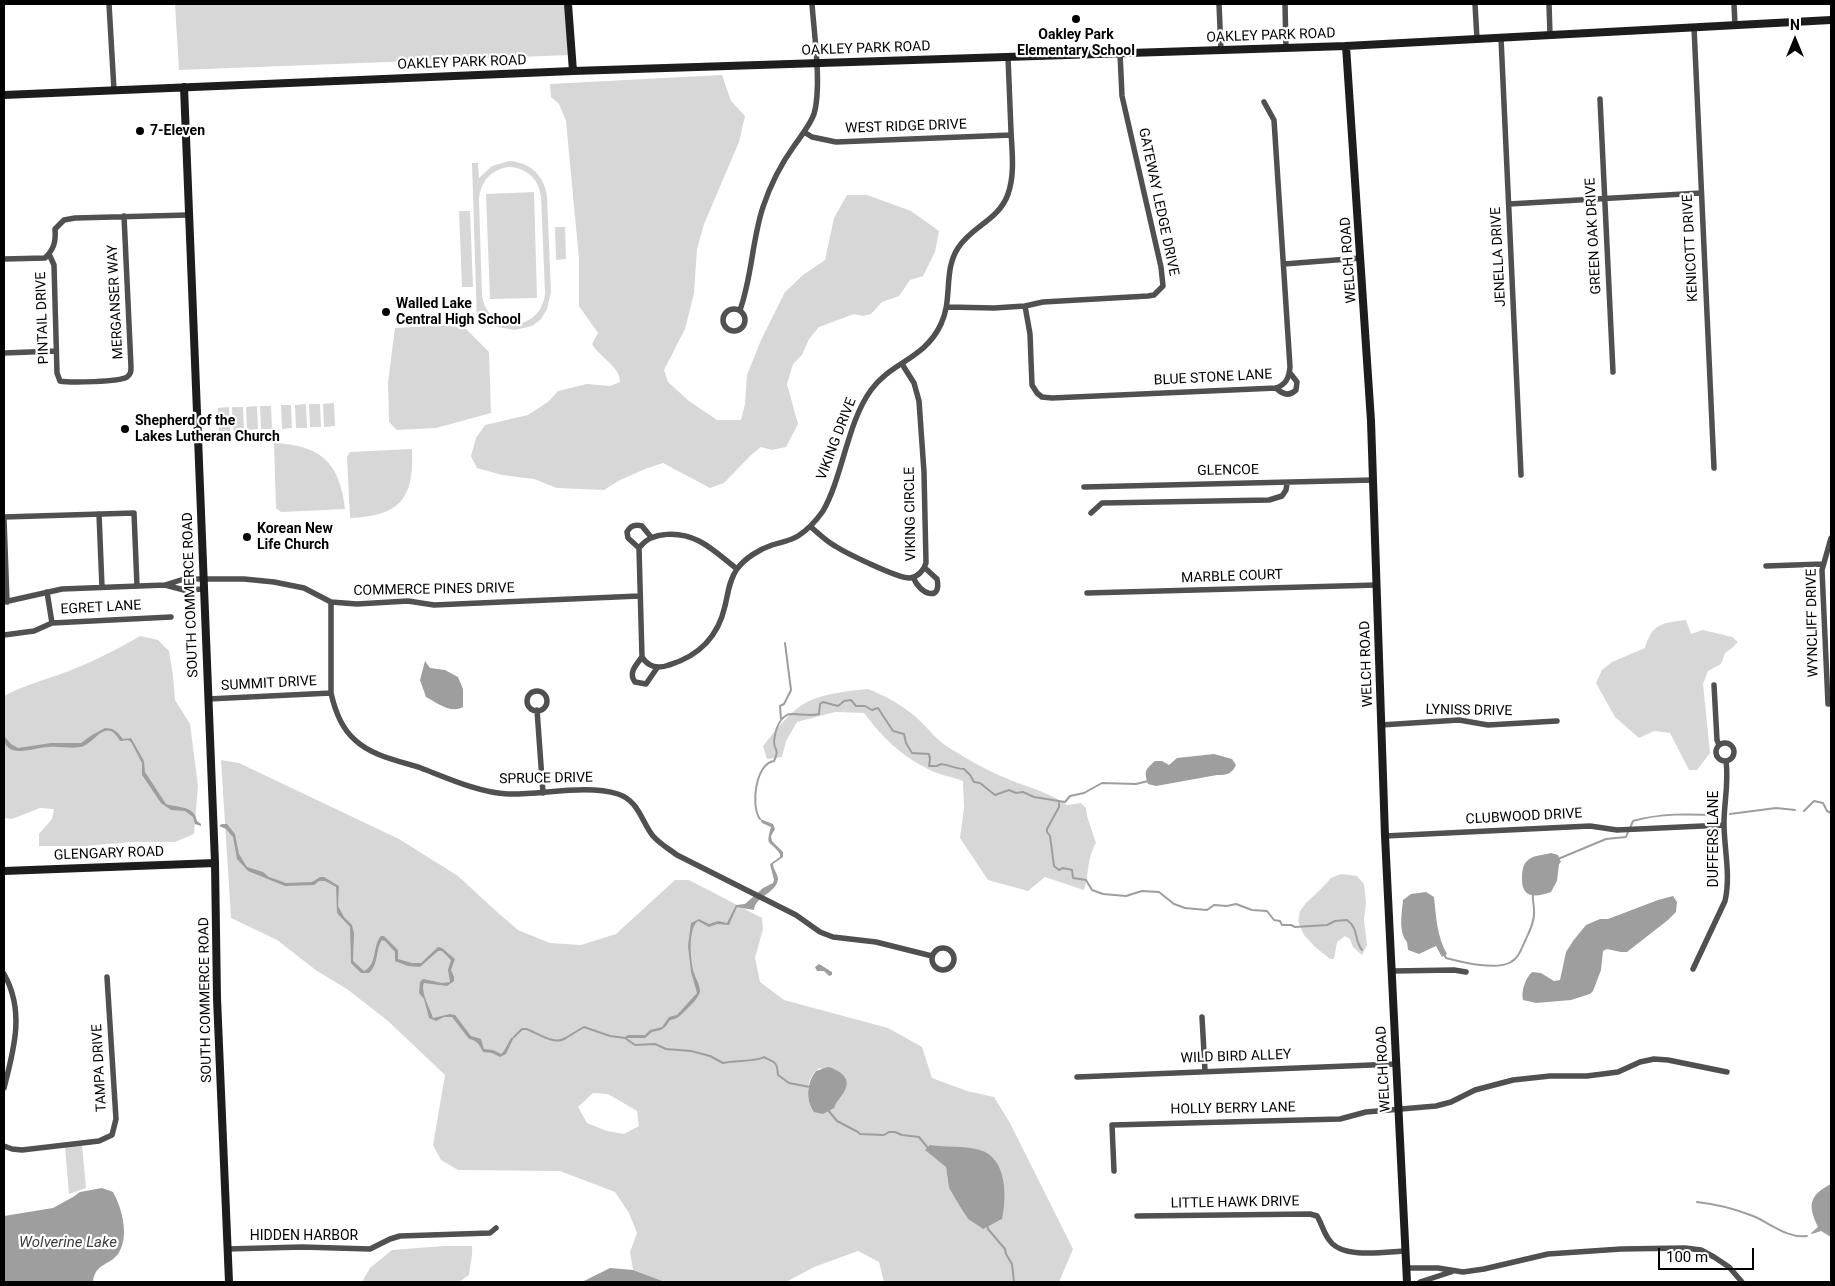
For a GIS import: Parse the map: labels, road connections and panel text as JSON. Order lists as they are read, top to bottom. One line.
{"streets":{"street":["OAKLEY PARK ROAD","WEST RIDGE DRIVE","GATEWAY LEDGE DRIVE","GREEN OAK DRIVE","KENICOTT DRIVE","JENELLA DRIVE","WELCH ROAD","MERGANSER WAY","PINTAIL DRIVE","BLUE STONE LANE","VIKING DRIVE","GLENCOE","VIKING CIRCLE","MARBLE COURT","COMMERCE PINES DRIVE","SOUTH COMMERCE ROAD","EGRET LANE","WYNCLIFF DRIVE","SUMMIT DRIVE","LYNISS DRIVE","SPRUCE DRIVE","CLUBWOOD DRIVE","DUFFERS LANE","GLENGARY ROAD","WILD BIRD ALLEY","TAMPA DRIVE","HOLLY BERRY LANE","LITTLE HAWK DRIVE","HIDDEN HARBOR"]},"crossings":[["OAKLEY PARK ROAD","GATEWAY LEDGE DRIVE"],["OAKLEY PARK ROAD","KENICOTT DRIVE"],["OAKLEY PARK ROAD","JENELLA DRIVE"],["OAKLEY PARK ROAD","WELCH ROAD"],["OAKLEY PARK ROAD","VIKING DRIVE"],["OAKLEY PARK ROAD","SOUTH COMMERCE ROAD"],["WEST RIDGE DRIVE","VIKING DRIVE"],["GATEWAY LEDGE DRIVE","BLUE STONE LANE"],["GATEWAY LEDGE DRIVE","VIKING DRIVE"],["WELCH ROAD","GLENCOE"],["WELCH ROAD","MARBLE COURT"],["WELCH ROAD","LYNISS DRIVE"],["WELCH ROAD","CLUBWOOD DRIVE"],["WELCH ROAD","WILD BIRD ALLEY"],["WELCH ROAD","HOLLY BERRY LANE"],["WELCH ROAD","LITTLE HAWK DRIVE"],["MERGANSER WAY","PINTAIL DRIVE"],["VIKING DRIVE","VIKING CIRCLE"],["COMMERCE PINES DRIVE","SOUTH COMMERCE ROAD"],["COMMERCE PINES DRIVE","SPRUCE DRIVE"],["SOUTH COMMERCE ROAD","SUMMIT DRIVE"],["SOUTH COMMERCE ROAD","GLENGARY ROAD"],["SOUTH COMMERCE ROAD","HIDDEN HARBOR"],["SUMMIT DRIVE","SPRUCE DRIVE"],["CLUBWOOD DRIVE","DUFFERS LANE"]],"water":["Wolverine Lake"],"places":["Oakley Park Elementary School","7-Eleven","Walled Lake Central High School","Shepherd of the Lakes Lutheran Church","Korean New Life Church"],"scale_bar":"100 m","north":"top"}
